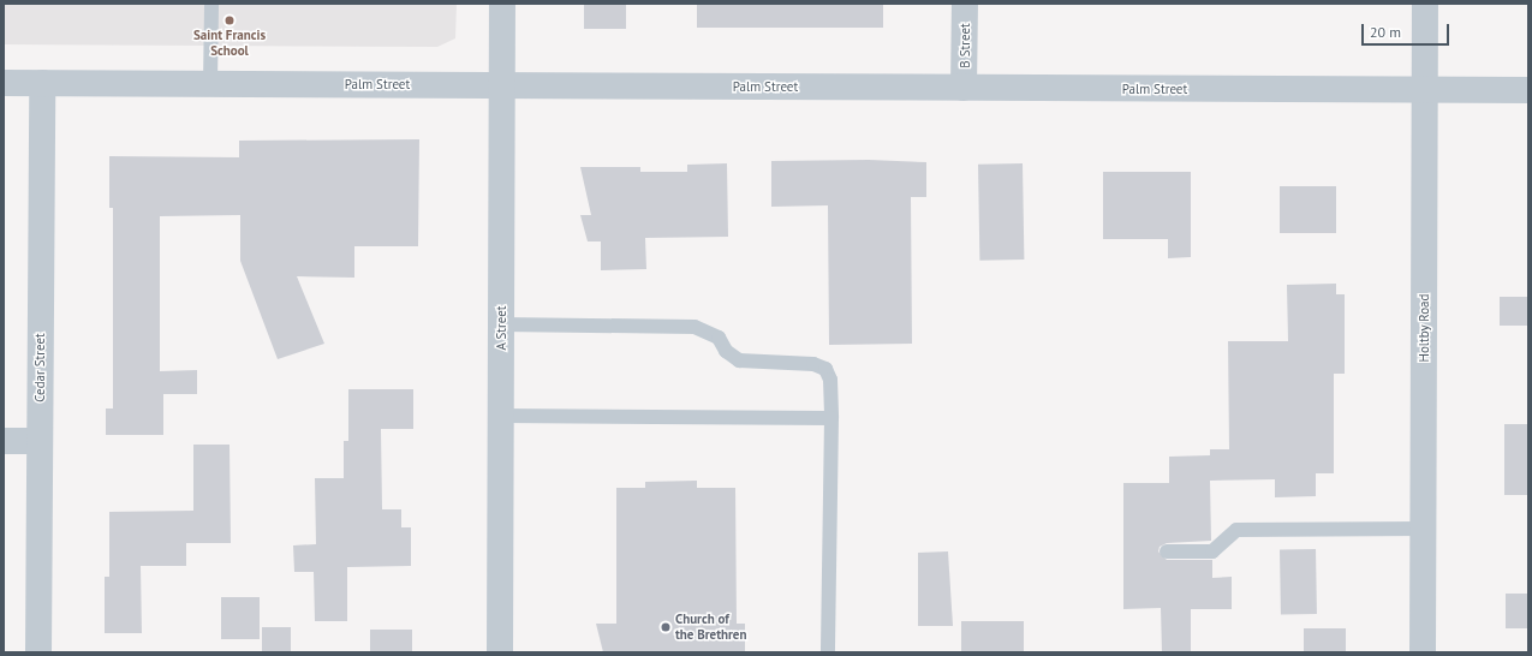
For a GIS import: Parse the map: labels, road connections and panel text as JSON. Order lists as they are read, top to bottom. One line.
{"streets":{"street":["B Street","Palm Street","A Street","Holtby Road","Cedar Street"]},"crossings":[["B Street","Palm Street"],["Palm Street","A Street"],["Palm Street","Holtby Road"],["Palm Street","Cedar Street"]],"places":["Saint Francis School","Church of the Brethren"],"scale_bar":"20 m"}
